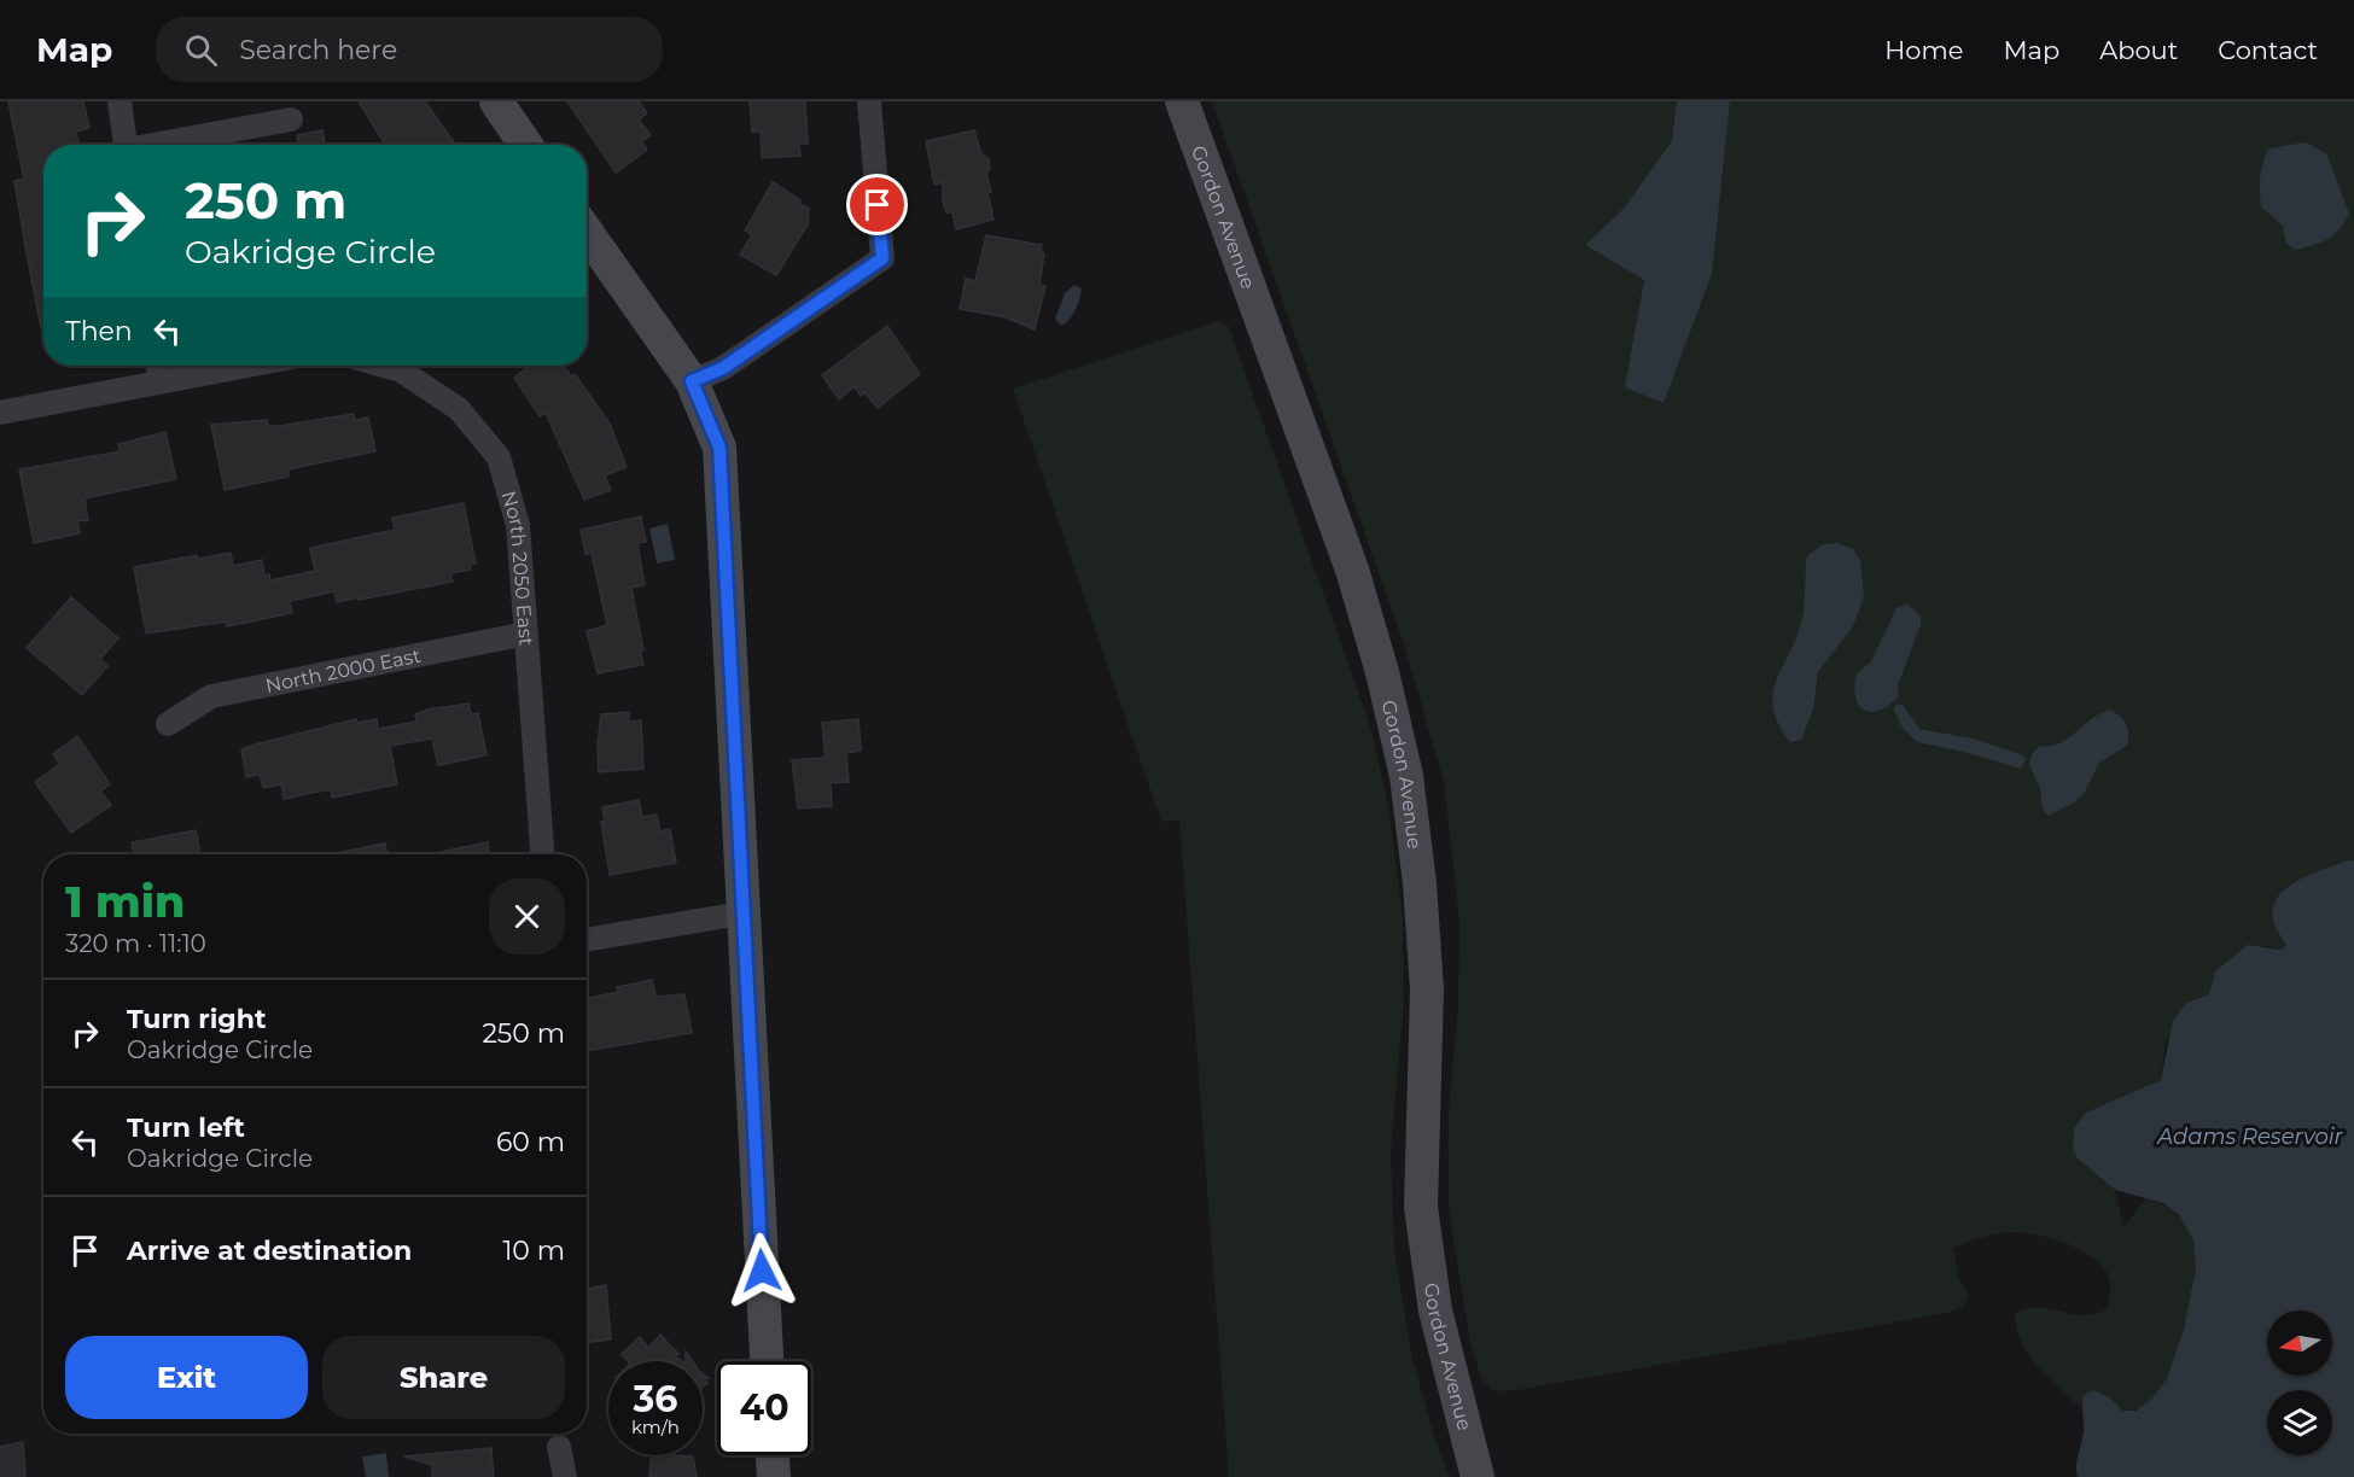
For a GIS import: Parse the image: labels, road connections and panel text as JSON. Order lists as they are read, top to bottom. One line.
{"streets":{"main road":["Gordon Avenue"],"street":["North 2050 East","North 2000 East"]},"crossings":[["North 2050 East","North 2000 East"]],"water":["Adams Reservoir"],"north":"left","page":{"header":"Map","search":"Search here","nav":["Home","Map","About","Contact"],"turn":["250 m","Oakridge Circle"],"then":"Then","heading":["1 min","320 m · 11:10"],"list":[{"name":"Turn right","note":"Oakridge Circle","value":"250 m"},{"name":"Turn left","note":"Oakridge Circle","value":"60 m"},{"name":"Arrive at destination","value":"10 m"}],"buttons":["Exit","Share"],"speed":"36 km/h","limit":"40"}}
